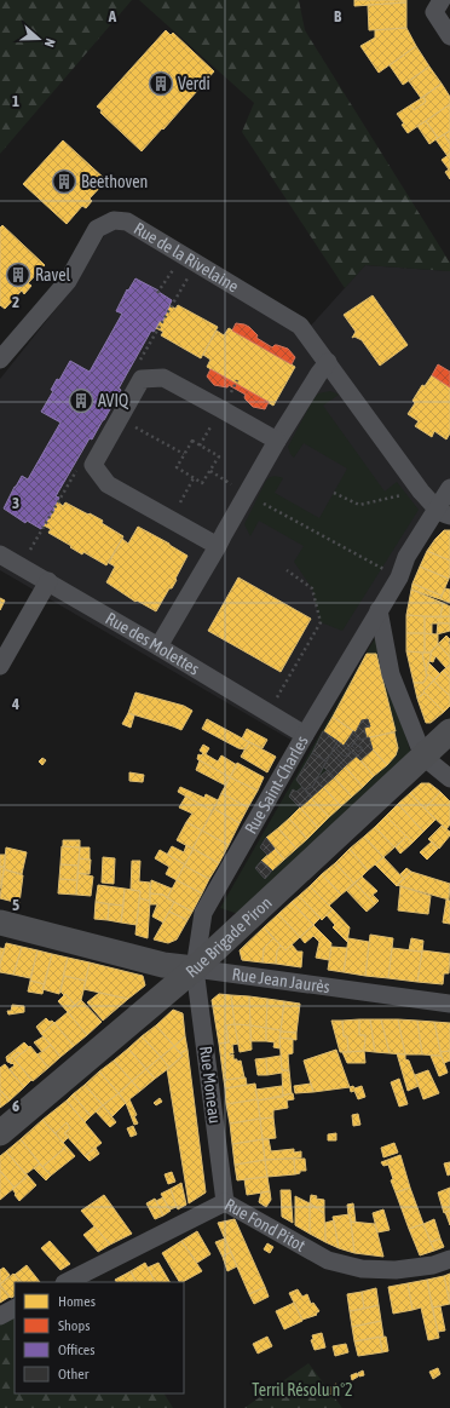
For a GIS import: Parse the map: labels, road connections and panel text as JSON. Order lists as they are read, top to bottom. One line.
{"streets":{"street":["Rue de la Rivelaine","Rue des Molettes","Rue Saint-Charles","Rue Brigade Piron","Rue Jean Jaurès","Rue Moneau","Rue Fond Pitot"]},"crossings":[["Rue de la Rivelaine","Rue Saint-Charles"],["Rue des Molettes","Rue Saint-Charles"],["Rue Saint-Charles","Rue Brigade Piron"],["Rue Saint-Charles","Rue Jean Jaurès"],["Rue Saint-Charles","Rue Moneau"],["Rue Brigade Piron","Rue Jean Jaurès"],["Rue Brigade Piron","Rue Moneau"],["Rue Jean Jaurès","Rue Moneau"],["Rue Moneau","Rue Fond Pitot"]],"parks":["Terril Résolu n°2"],"places":{"building":["Verdi","Beethoven","Ravel","AVIQ"]},"legend":["Homes","Shops","Offices","Other"],"north":"right","grid":{"columns":["A","B"],"rows":["1","2","3","4","5","6"]}}
